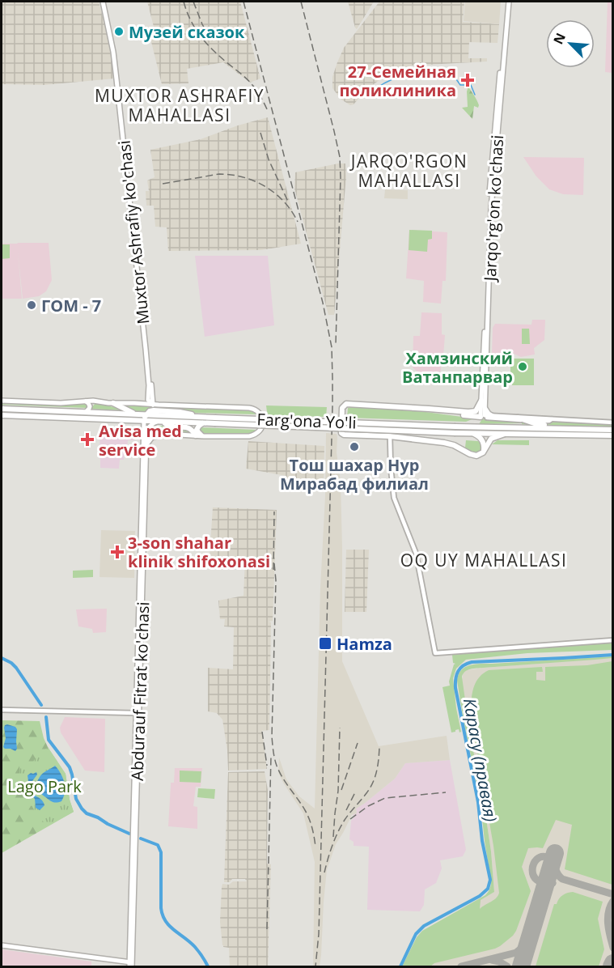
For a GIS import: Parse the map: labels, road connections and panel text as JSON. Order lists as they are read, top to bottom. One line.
{"streets":{"main road":["Jarqo'rg'on ko'chasi","Muxtor Ashrafiy ko'chasi","Farg'ona Yo'li","Abdurauf Fitrat ko'chasi"]},"crossings":[["Farg'ona Yo'li","Abdurauf Fitrat ko'chasi"]],"districts":["MUXTOR ASHRAFIY MAHALLASI","JARQO'RGON MAHALLASI","OQ UY MAHALLASI"],"water":["Карасу (правая)"],"parks":["Lago Park"],"places":{"other":["Музей сказок","ГОМ - 7","Хамзинский Ватанпарвар","Тош шахар Нур Мирабад филиал"],"health":["27-Семейная поликлиника","Avisa med service","3-son shahar klinik shifoxonasi"],"transit":["Hamza"]},"north":"top left"}
